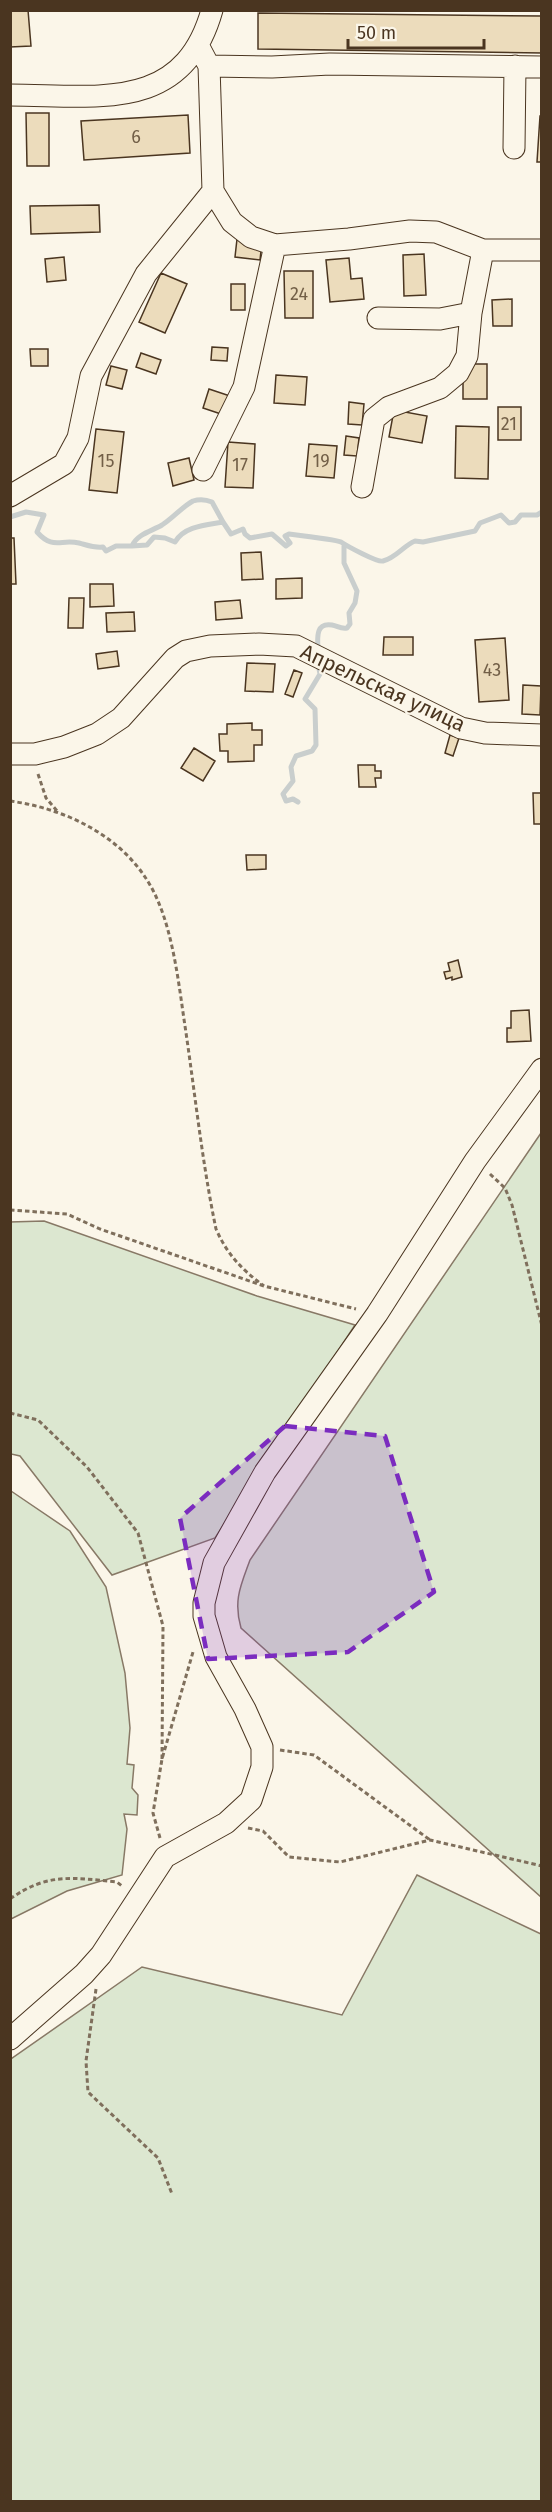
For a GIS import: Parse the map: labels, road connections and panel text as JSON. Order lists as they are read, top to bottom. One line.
{"streets":{"street":["Апрельская улица"]},"house_numbers":["6","24","21","15","19","17","43"],"scale_bar":"50 m"}
